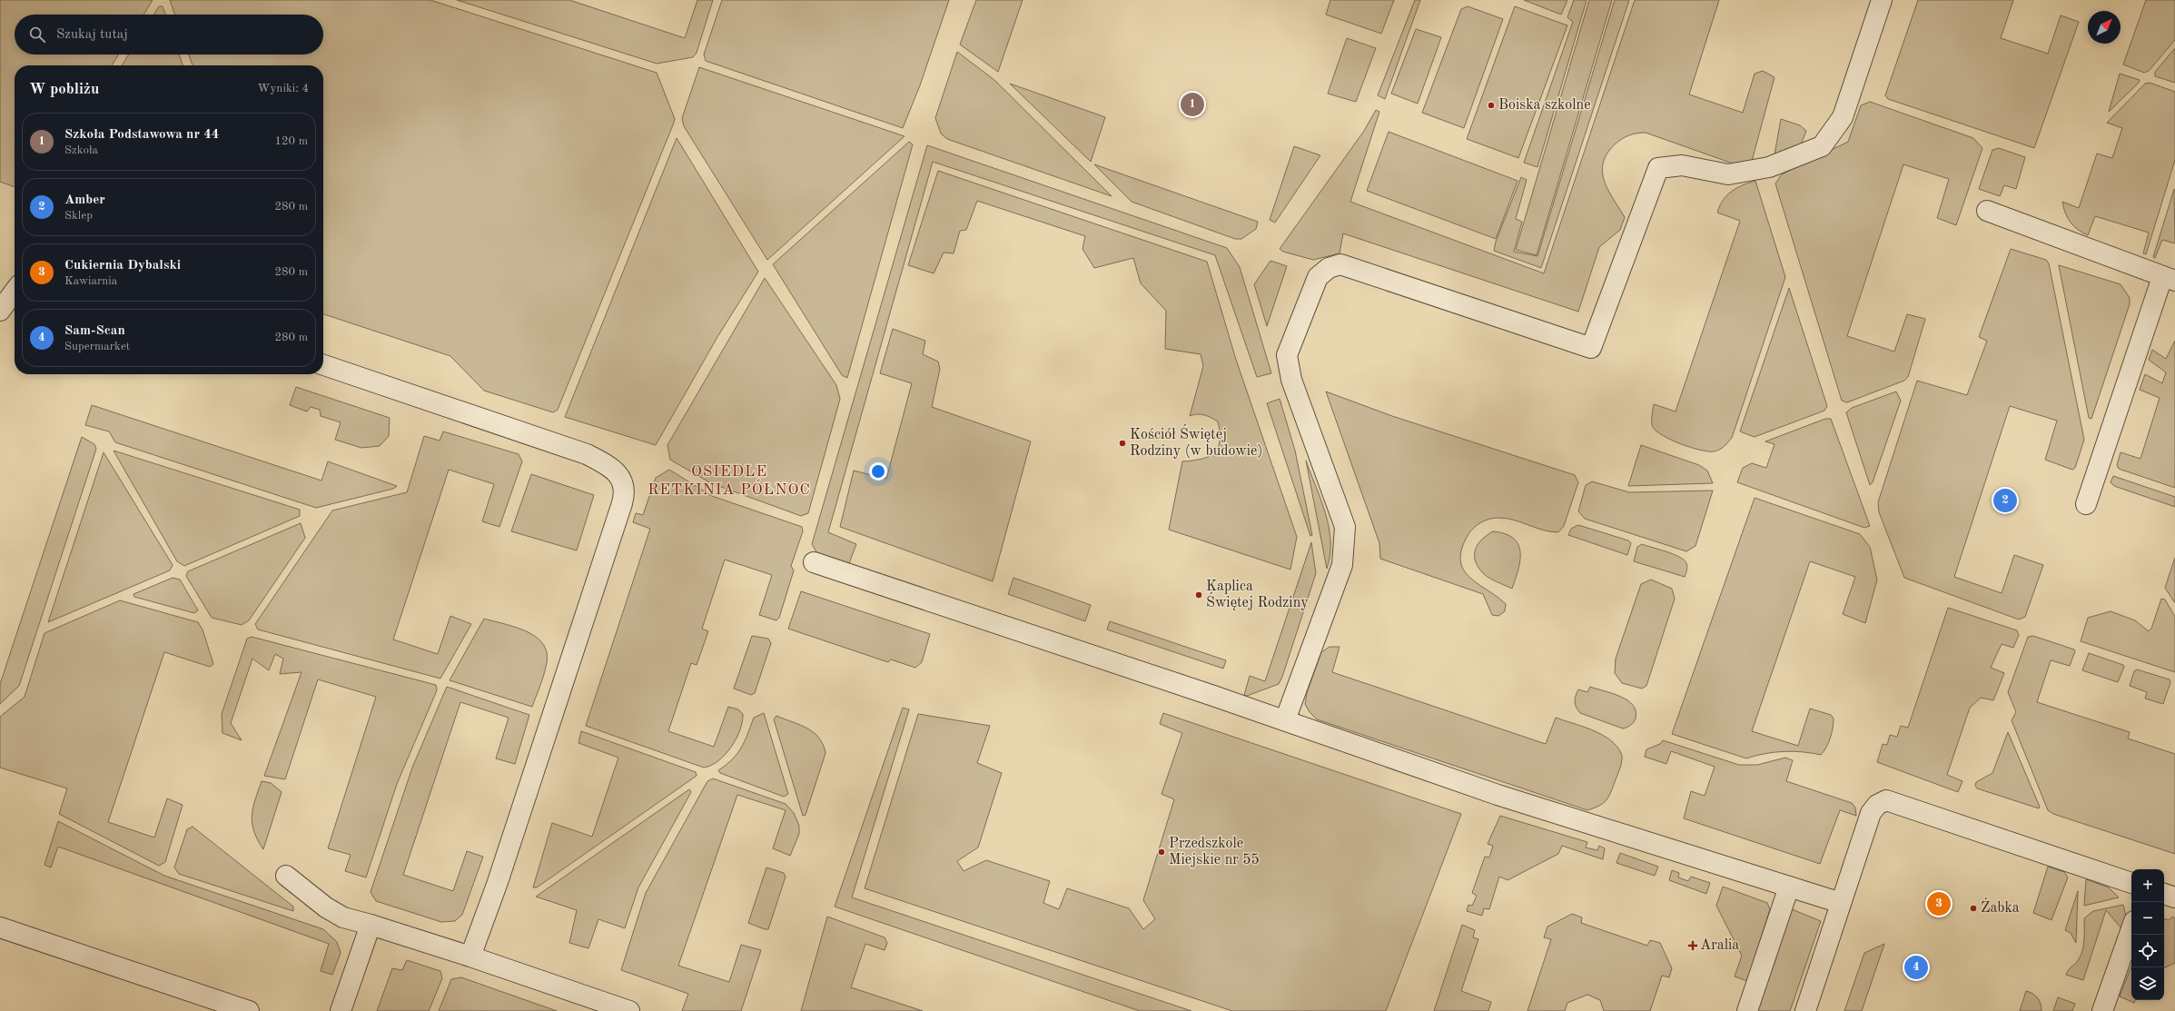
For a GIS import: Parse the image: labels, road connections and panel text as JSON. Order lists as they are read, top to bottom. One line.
{"districts":["OSIEDLE RETKINIA PÓŁNOC"],"places":{"other":["Boiska szkolne","Kościół Świętej Rodziny (w budowie)","Kaplica Świętej Rodziny","Przedszkole Miejskie nr 55","Żabka"],"health":["Aralia"]},"north":"top right","page":{"search":"Szukaj tutaj","heading":["W pobliżu","Wyniki: 4"],"pins":["1","2","3","4"],"list":[{"mark":"1","name":"Szkoła Podstawowa nr 44","note":"Szkoła","value":"120 m"},{"mark":"2","name":"Amber","note":"Sklep","value":"280 m"},{"mark":"3","name":"Cukiernia Dybalski","note":"Kawiarnia","value":"280 m"},{"mark":"4","name":"Sam-Scan","note":"Supermarket","value":"280 m"}],"map_buttons":["+","−"]}}
